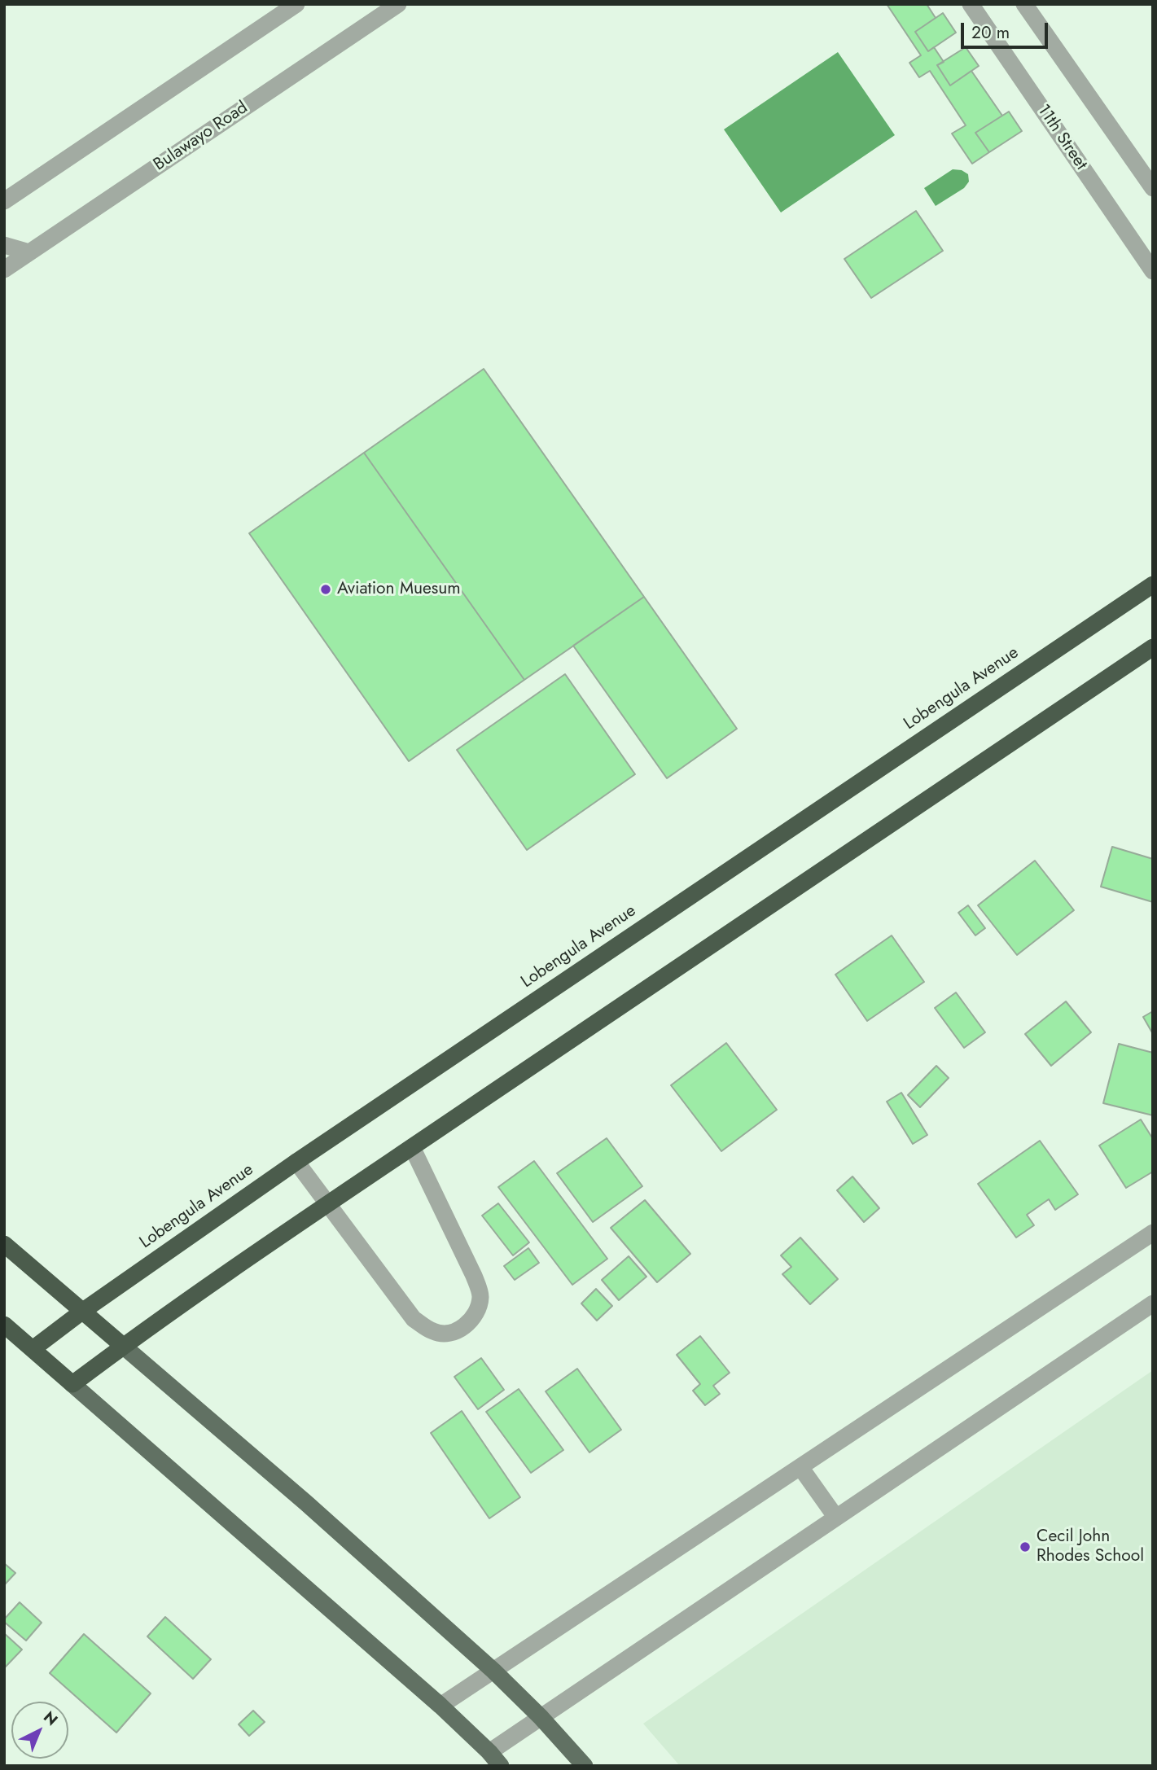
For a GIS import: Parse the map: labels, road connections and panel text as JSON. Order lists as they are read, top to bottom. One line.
{"streets":{"highway":["Lobengula Avenue"],"street":["Bulawayo Road","11th Street"]},"places":["Aviation Muesum","Cecil John Rhodes School"],"scale_bar":"20 m","north":"top right"}
